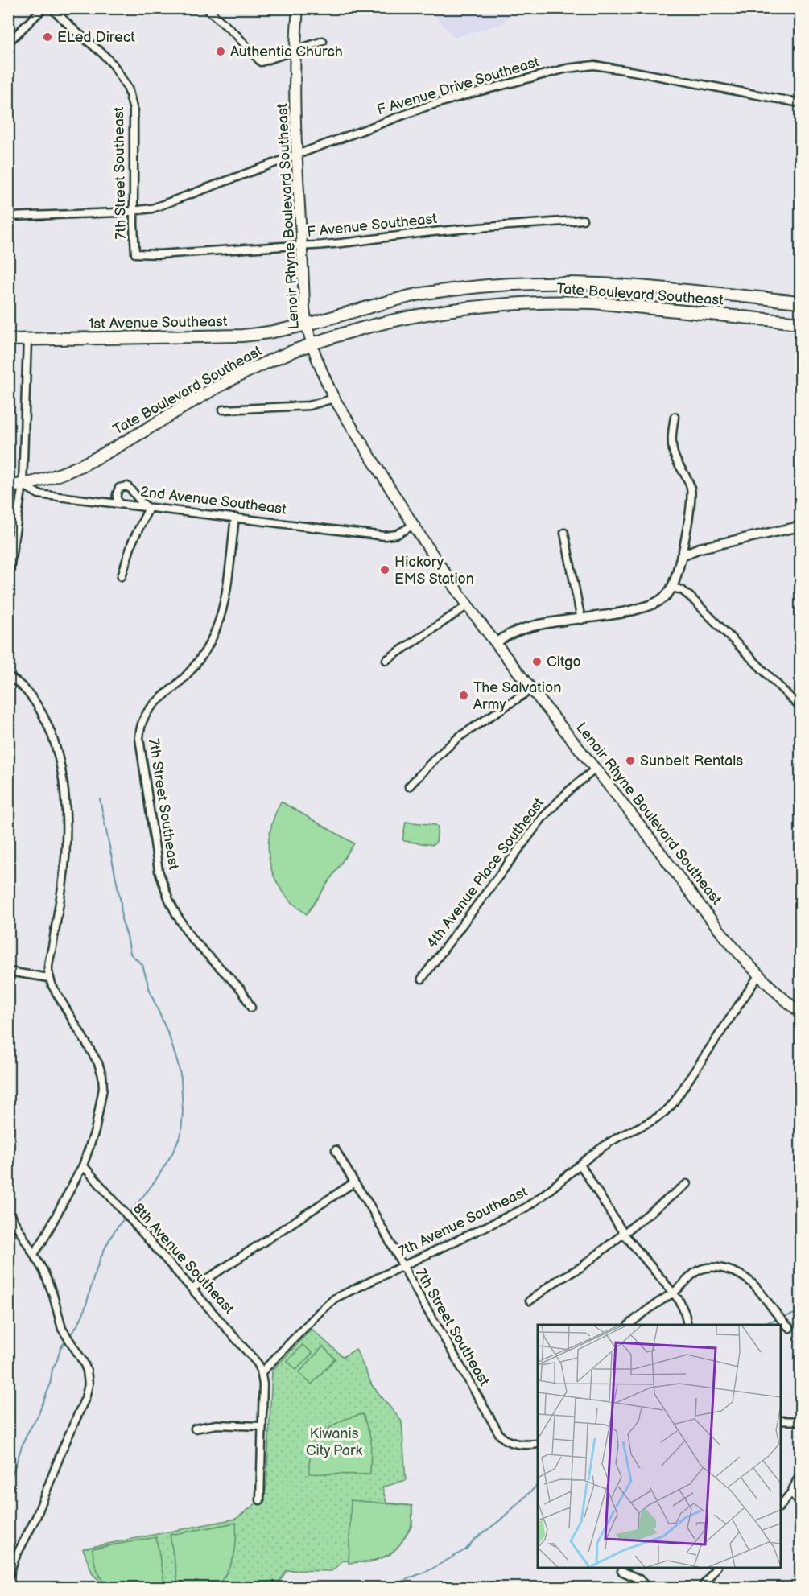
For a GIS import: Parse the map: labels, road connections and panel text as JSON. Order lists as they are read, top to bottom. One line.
{"streets":{"main road":["Lenoir Rhyne Boulevard Southeast","Tate Boulevard Southeast","1st Avenue Southeast"],"street":["F Avenue Drive Southeast","7th Street Southeast","F Avenue Southeast","2nd Avenue Southeast","4th Avenue Place Southeast","7th Avenue Southeast","8th Avenue Southeast"]},"crossings":[["F Avenue Drive Southeast","7th Street Southeast"],["F Avenue Drive Southeast","Lenoir Rhyne Boulevard Southeast"],["7th Street Southeast","F Avenue Southeast"],["7th Street Southeast","2nd Avenue Southeast"],["7th Street Southeast","7th Avenue Southeast"],["Lenoir Rhyne Boulevard Southeast","F Avenue Southeast"],["Lenoir Rhyne Boulevard Southeast","Tate Boulevard Southeast"],["Lenoir Rhyne Boulevard Southeast","1st Avenue Southeast"],["Lenoir Rhyne Boulevard Southeast","2nd Avenue Southeast"],["Lenoir Rhyne Boulevard Southeast","4th Avenue Place Southeast"],["Lenoir Rhyne Boulevard Southeast","7th Avenue Southeast"],["Tate Boulevard Southeast","1st Avenue Southeast"],["Tate Boulevard Southeast","2nd Avenue Southeast"],["7th Avenue Southeast","8th Avenue Southeast"]],"parks":["Kiwanis City Park"],"places":["ELed Direct","Authentic Church","Hickory EMS Station","Citgo","The Salvation Army","Sunbelt Rentals"]}
